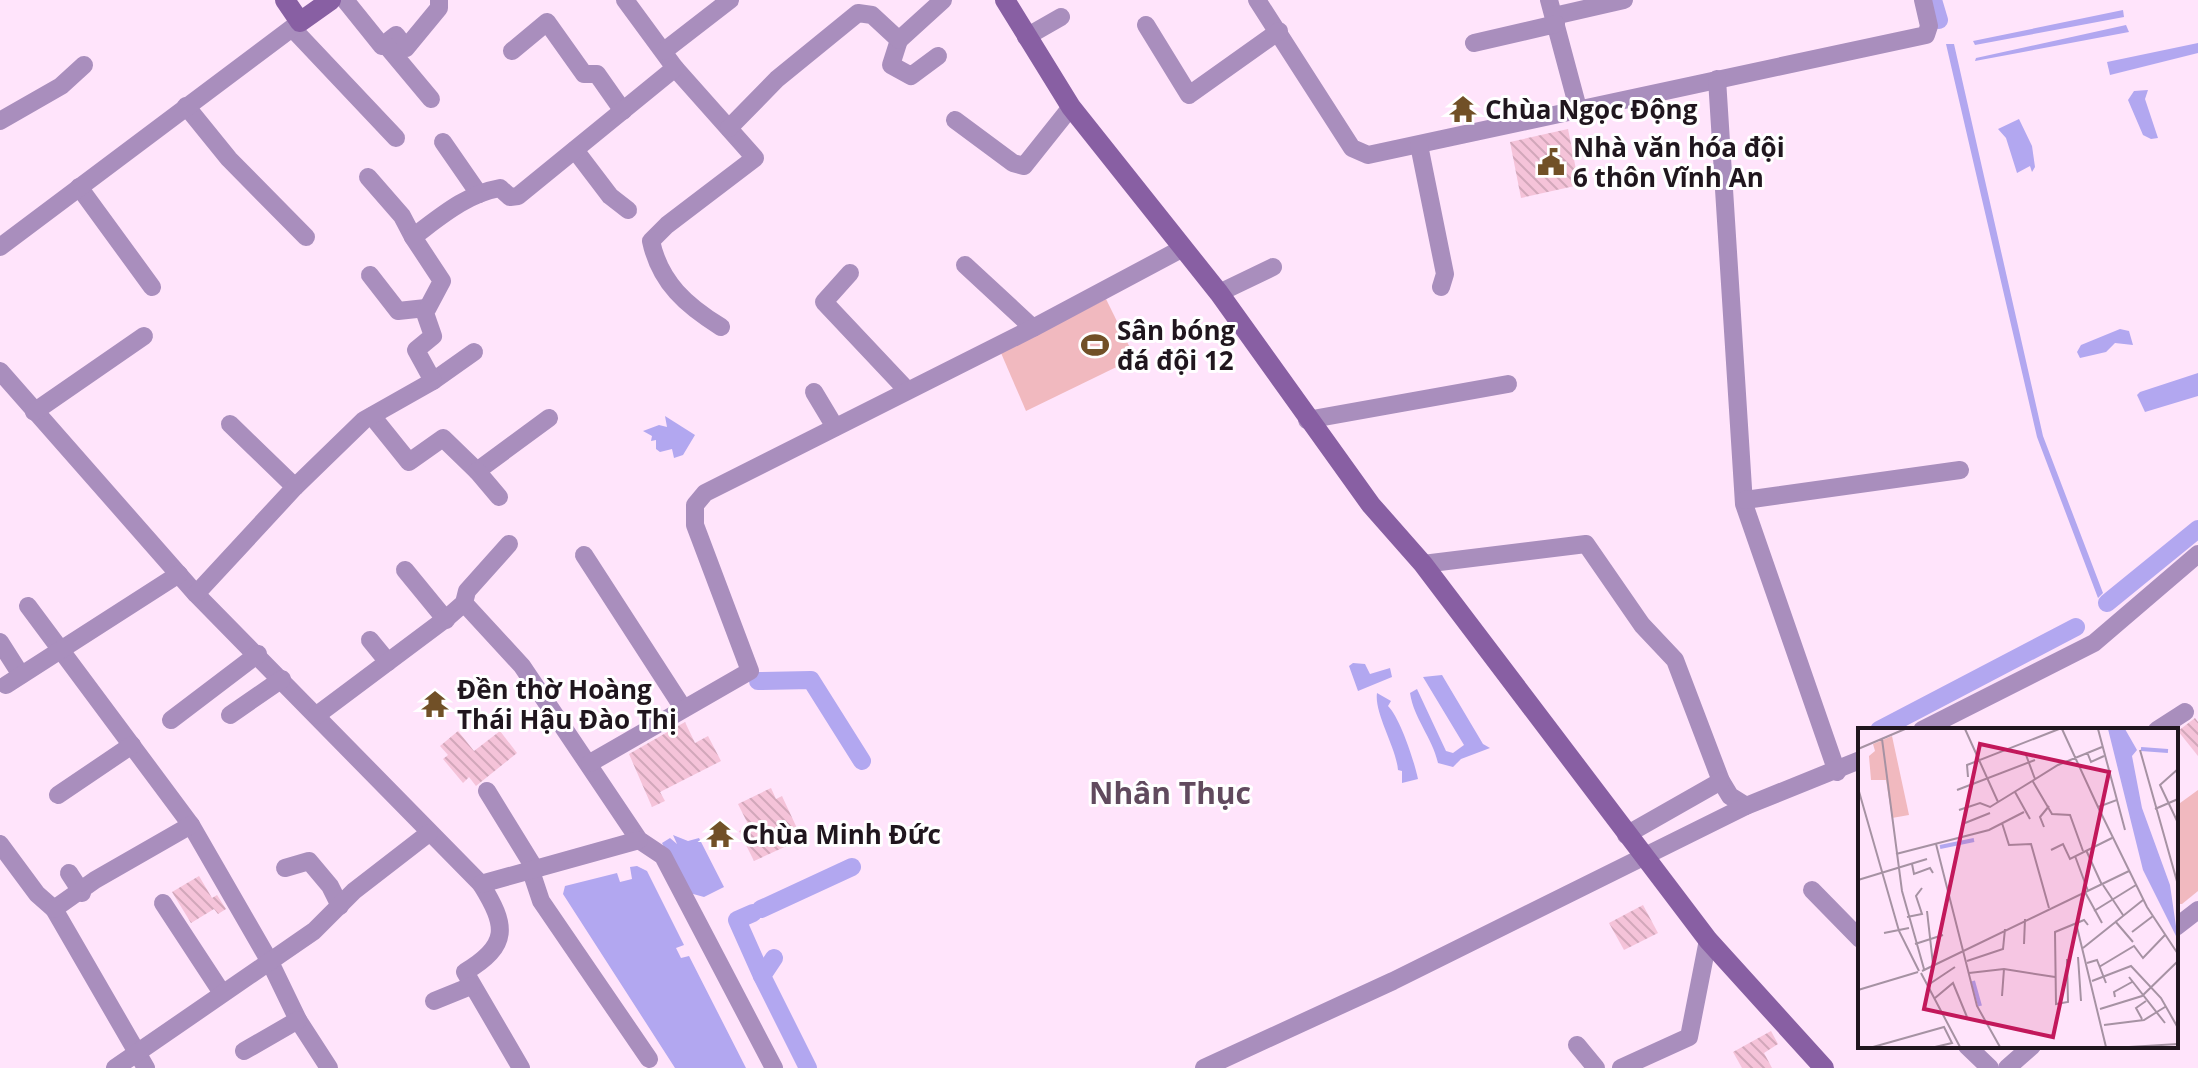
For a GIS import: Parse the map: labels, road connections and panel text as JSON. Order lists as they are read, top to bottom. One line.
{"districts":["Nhân Thục"],"places":{"temple":["Chùa Ngọc Động","Đền thờ Hoàng Thái Hậu Đào Thị","Chùa Minh Đức"],"public building":["Nhà văn hóa đội 6 thôn Vĩnh An"],"sports":["Sân bóng đá đội 12"]}}
